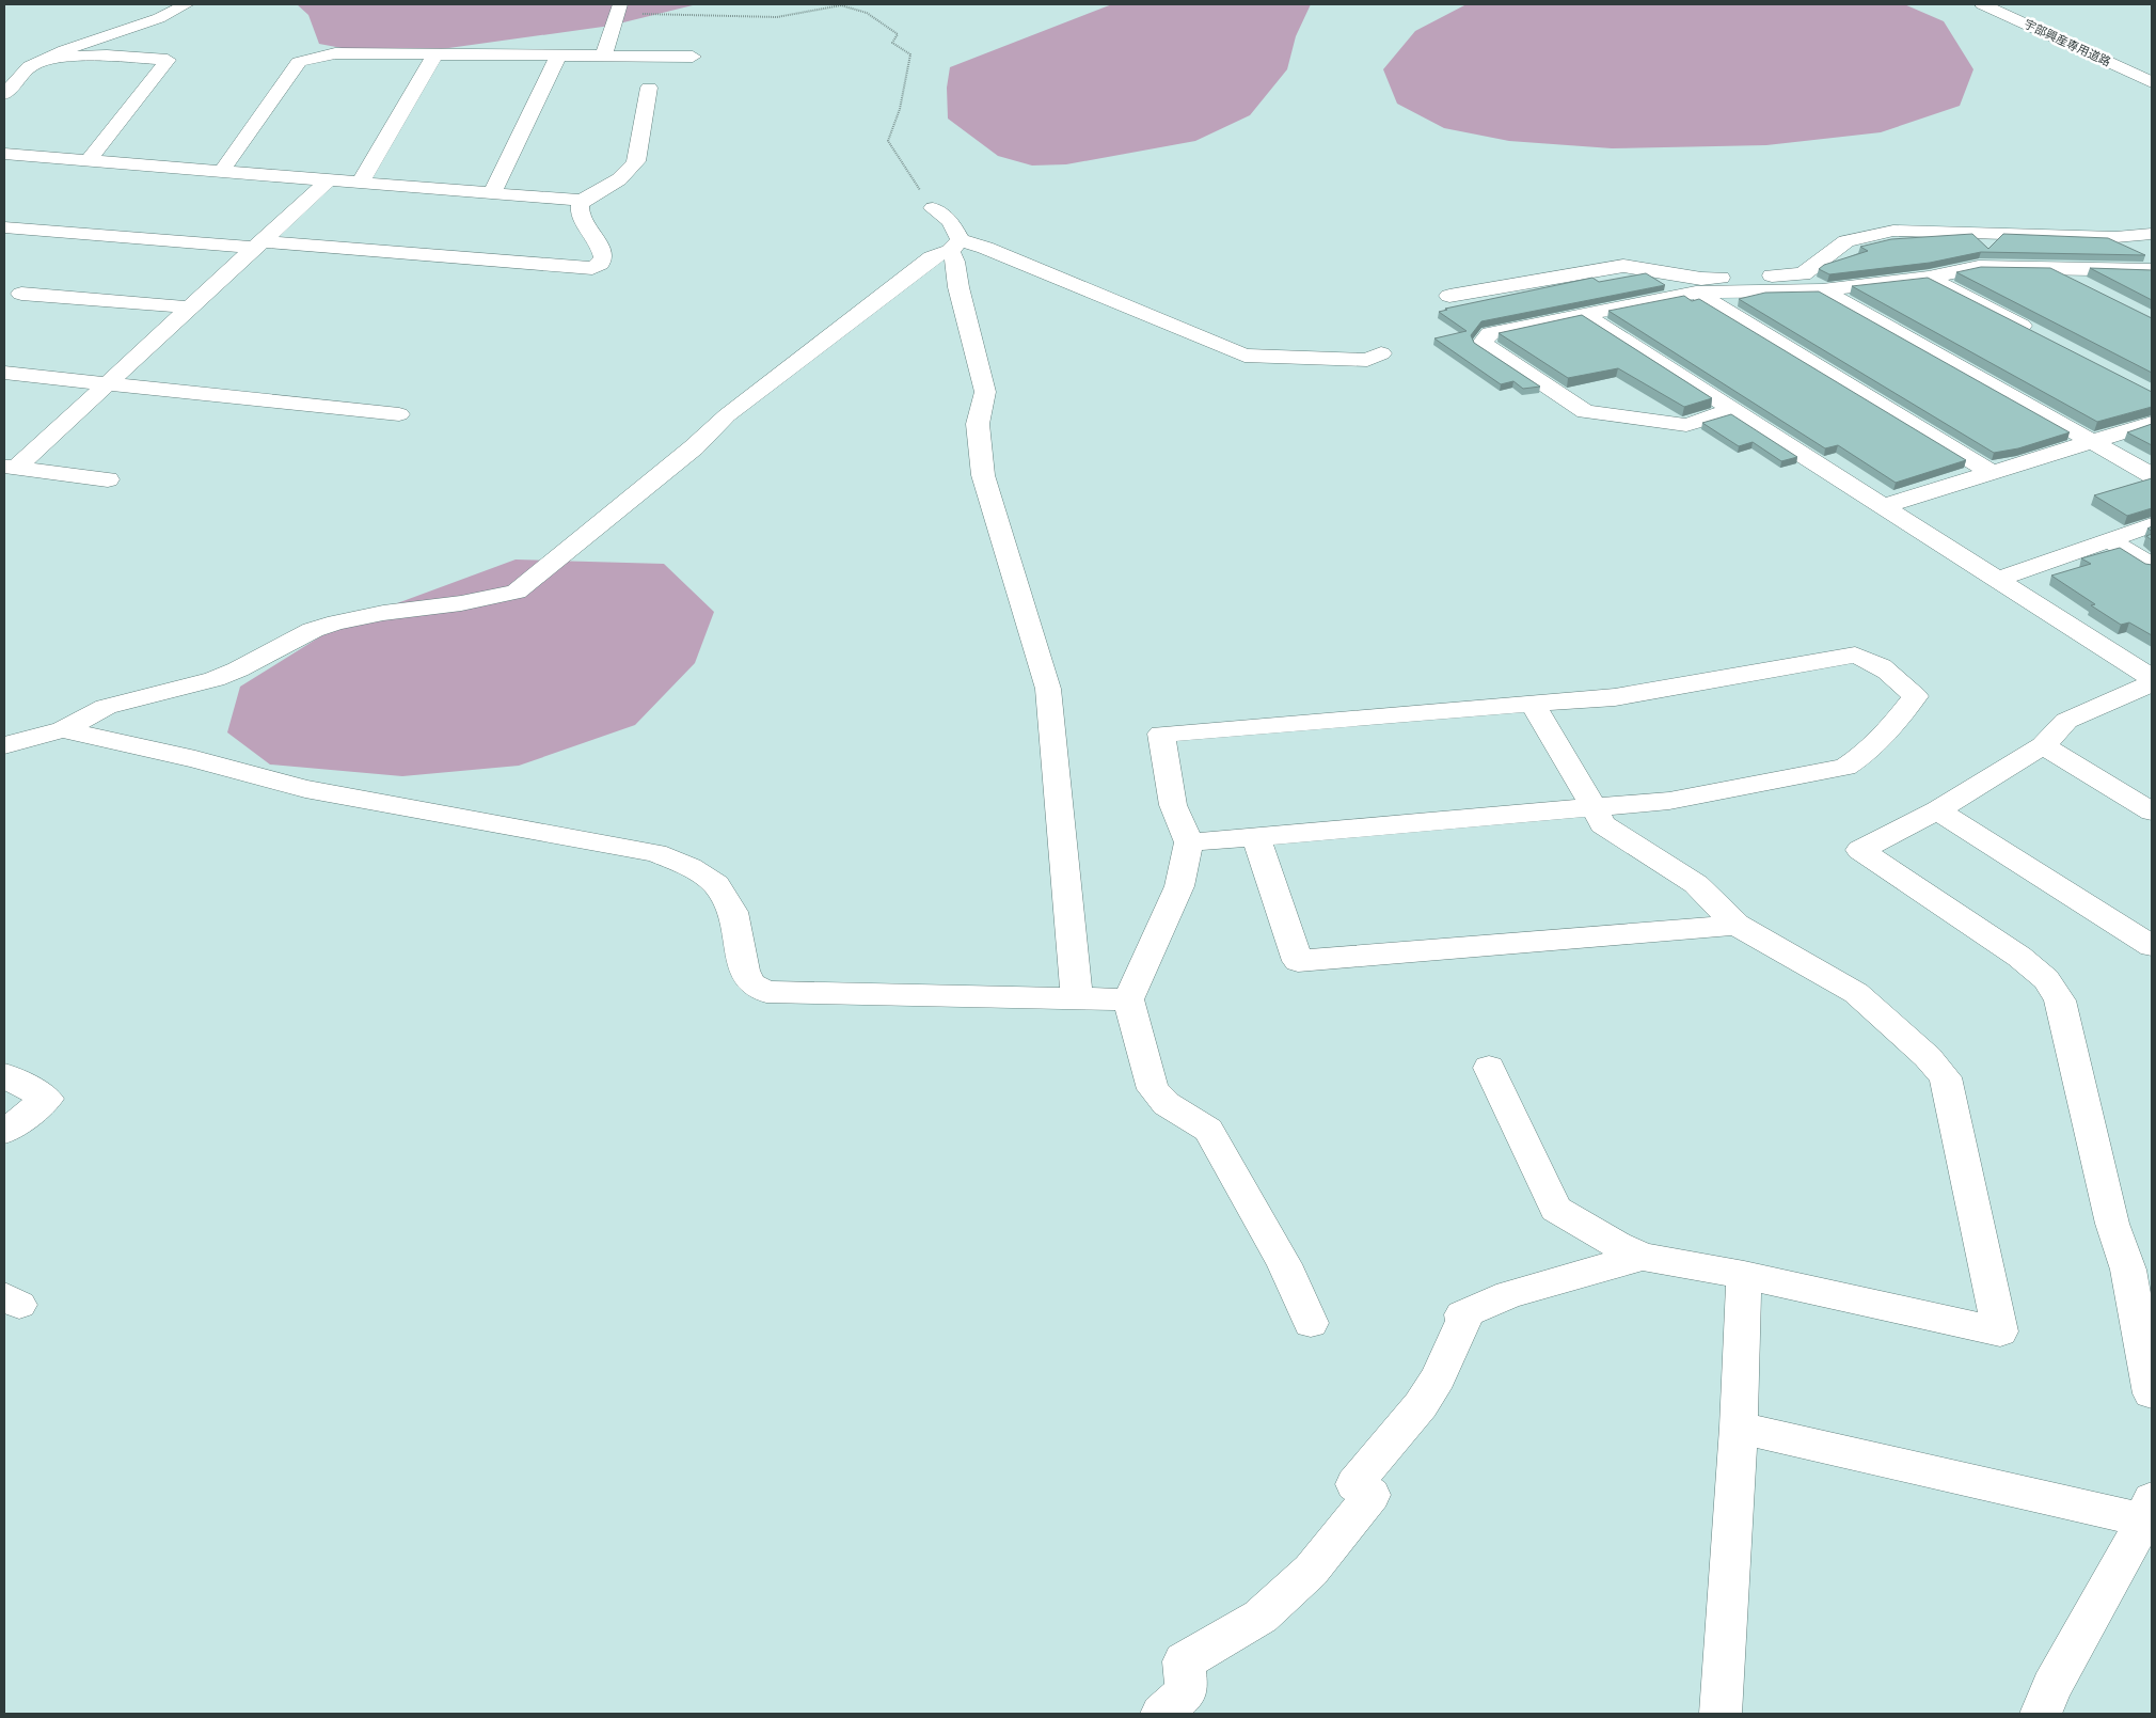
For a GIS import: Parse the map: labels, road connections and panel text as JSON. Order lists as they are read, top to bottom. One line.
{"streets":{"street":["宇部興産専用道路"]}}
